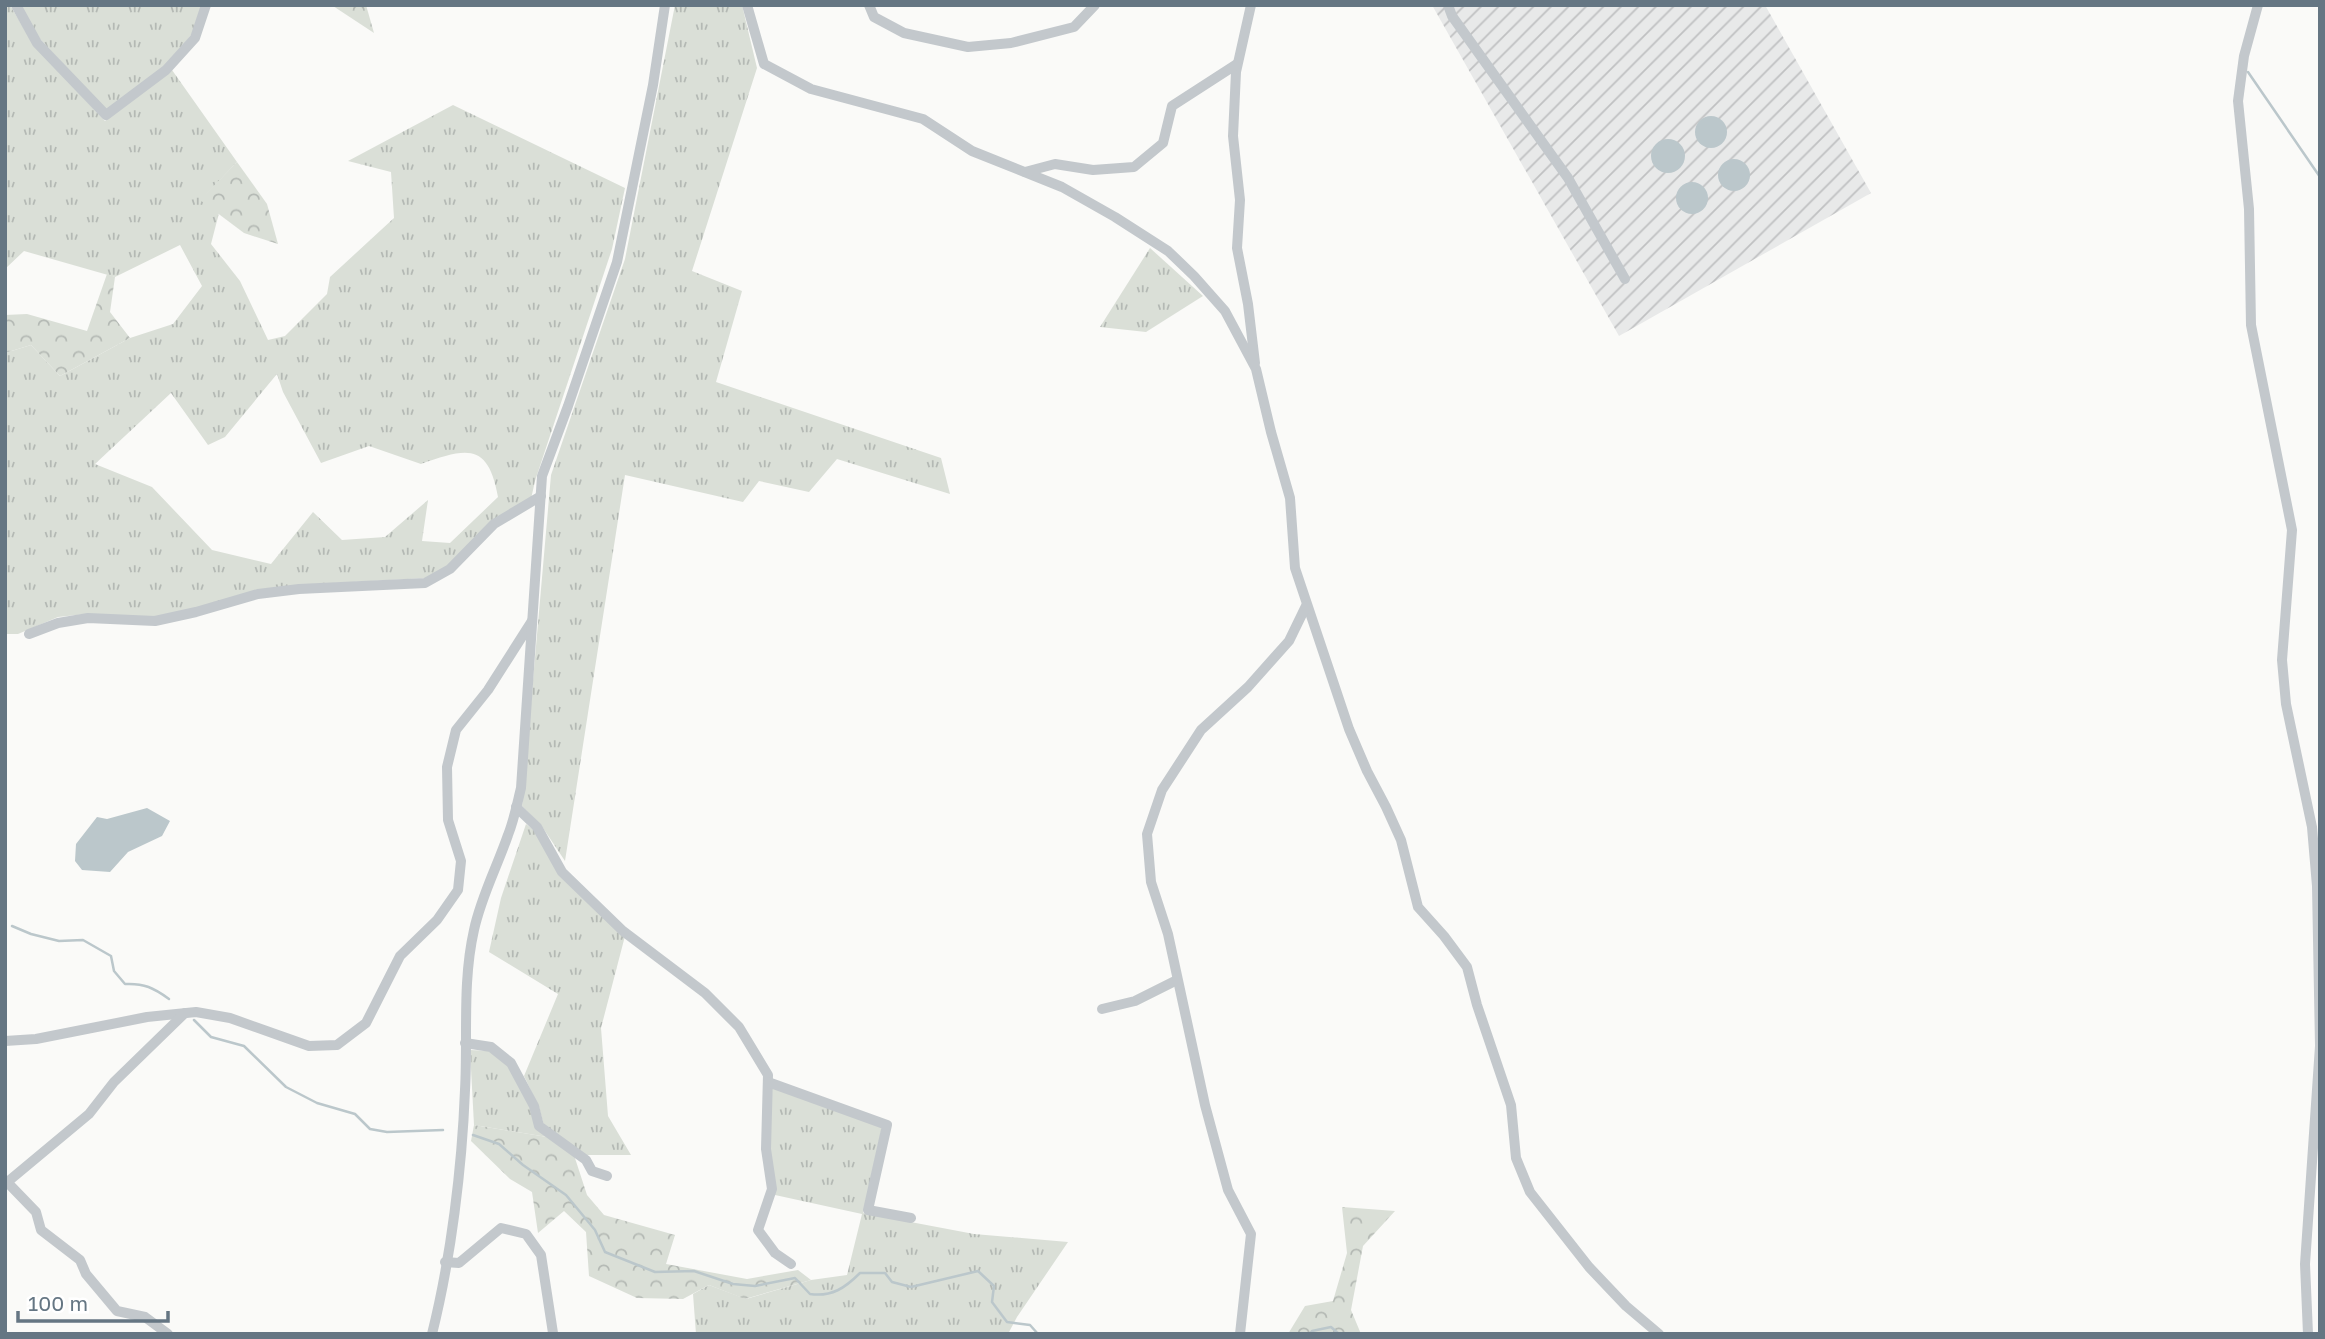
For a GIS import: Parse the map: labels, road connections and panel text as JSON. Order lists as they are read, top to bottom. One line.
{"scale_bar":"100 m"}
